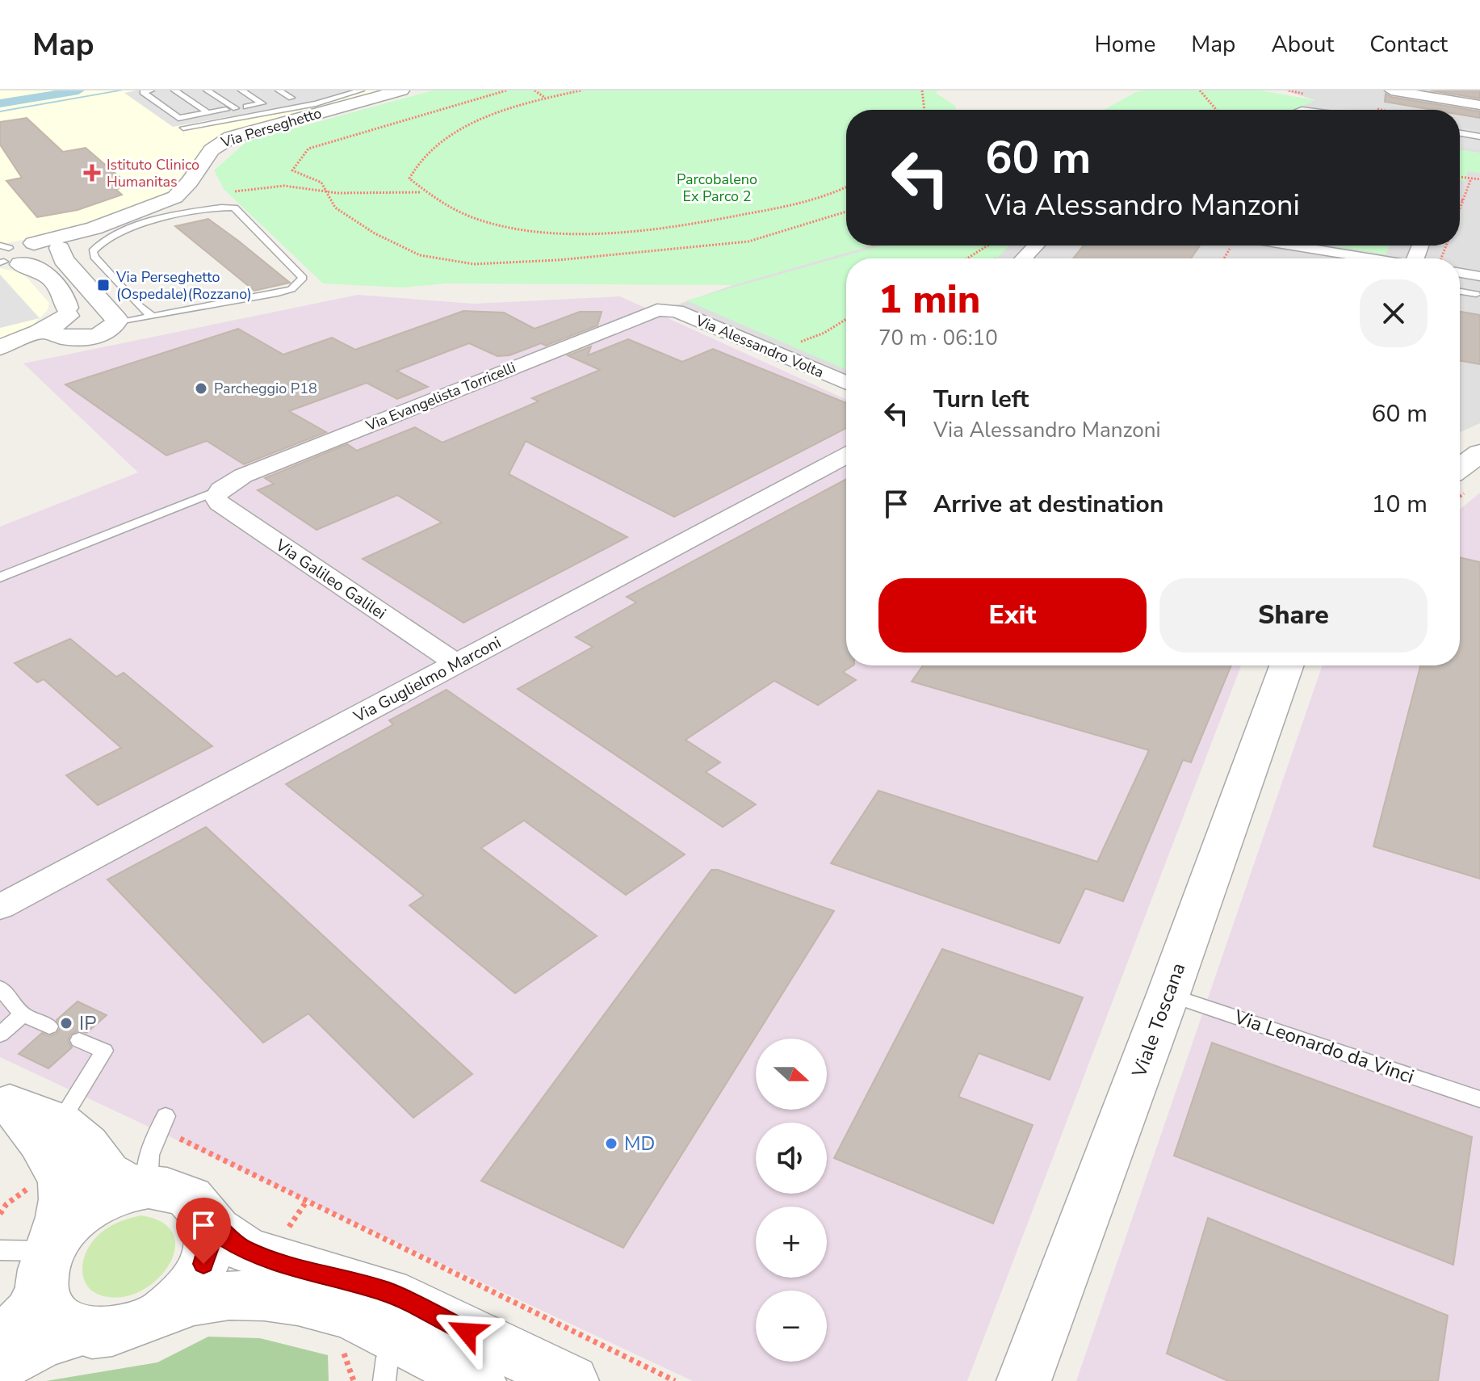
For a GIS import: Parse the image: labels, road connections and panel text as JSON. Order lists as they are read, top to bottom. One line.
{"streets":{"street":["Via Perseghetto","Via Alessandro Volta","Via Evangelista Torricelli","Via Galileo Galilei","Via Guglielmo Marconi","Viale Toscana"],"lane":["Via Leonardo da Vinci"]},"crossings":[["Via Alessandro Volta","Via Evangelista Torricelli"],["Via Evangelista Torricelli","Via Galileo Galilei"],["Via Galileo Galilei","Via Guglielmo Marconi"],["Viale Toscana","Via Leonardo da Vinci"]],"parks":["Parcobaleno Ex Parco 2"],"places":{"health":["Istituto Clinico Humanitas"],"transit":["Via Perseghetto (Ospedale)(Rozzano)"],"other":["Parcheggio P18","IP","MD"]},"north":"right","page":{"header":"Map","nav":["Home","Map","About","Contact"],"turn":["60 m","Via Alessandro Manzoni"],"heading":["1 min","70 m · 06:10"],"list":[{"name":"Turn left","note":"Via Alessandro Manzoni","value":"60 m"},{"name":"Arrive at destination","value":"10 m"}],"buttons":["Exit","Share"],"map_buttons":["+","−"]}}
